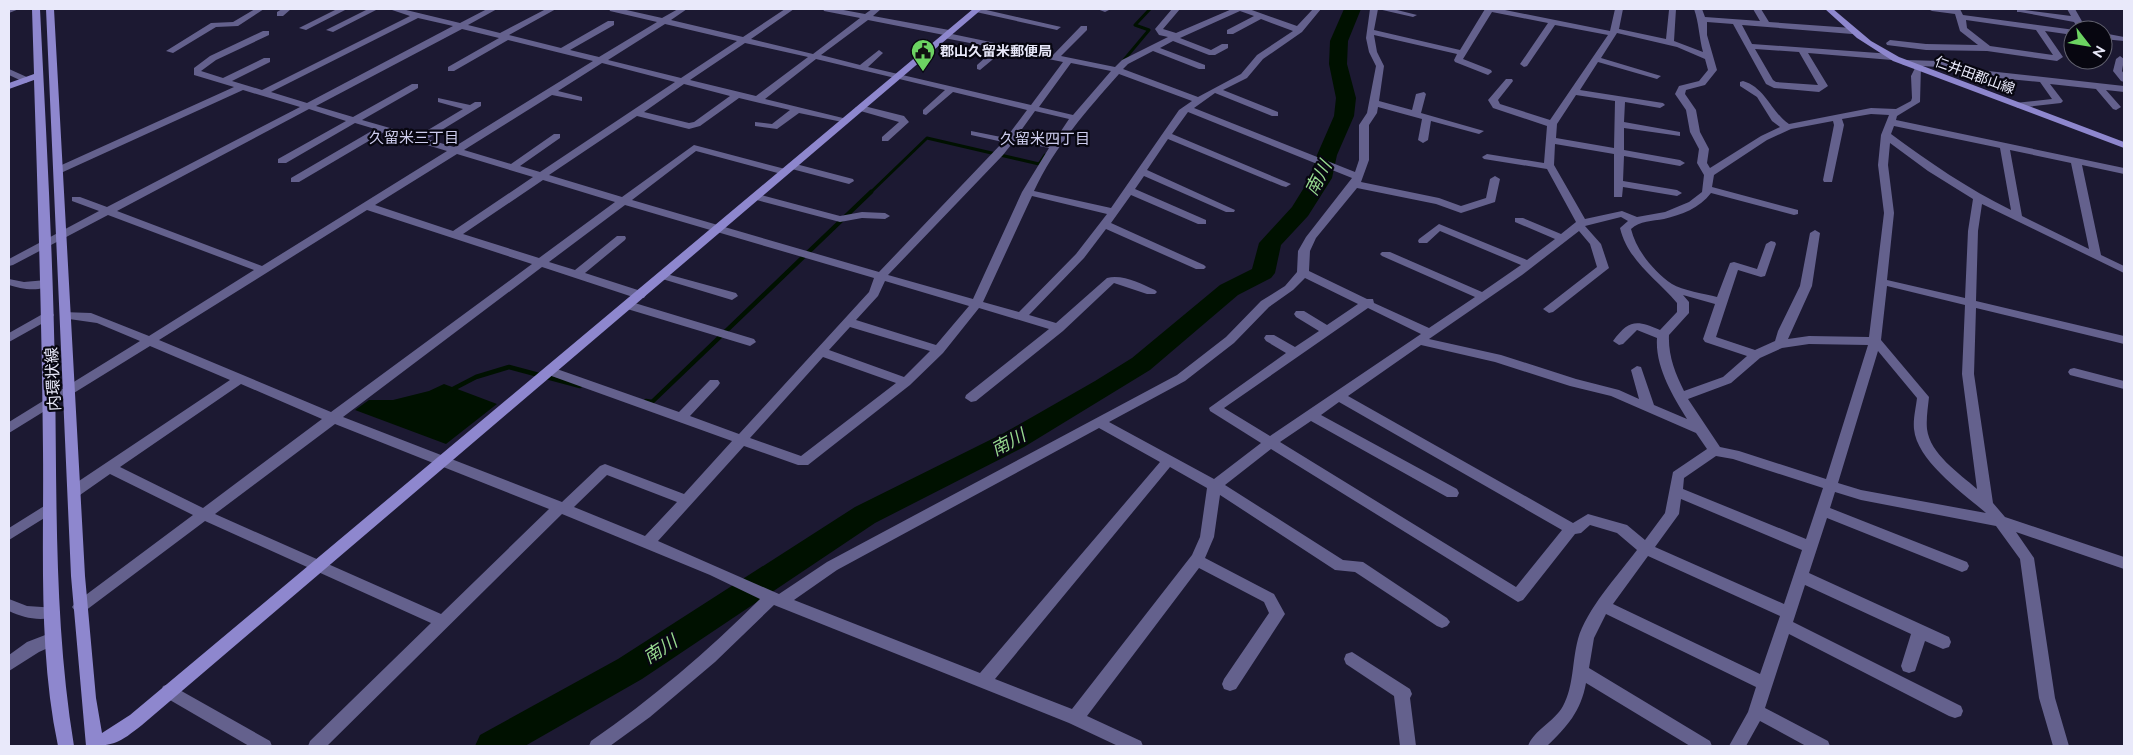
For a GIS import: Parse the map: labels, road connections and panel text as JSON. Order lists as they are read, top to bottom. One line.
{"streets":{"street":["仁井田郡山線","内環状線"]},"districts":["久留米三丁目","久留米四丁目"],"water":["南川"],"places":{"public building":["郡山久留米郵便局"]},"north":"bottom right"}
